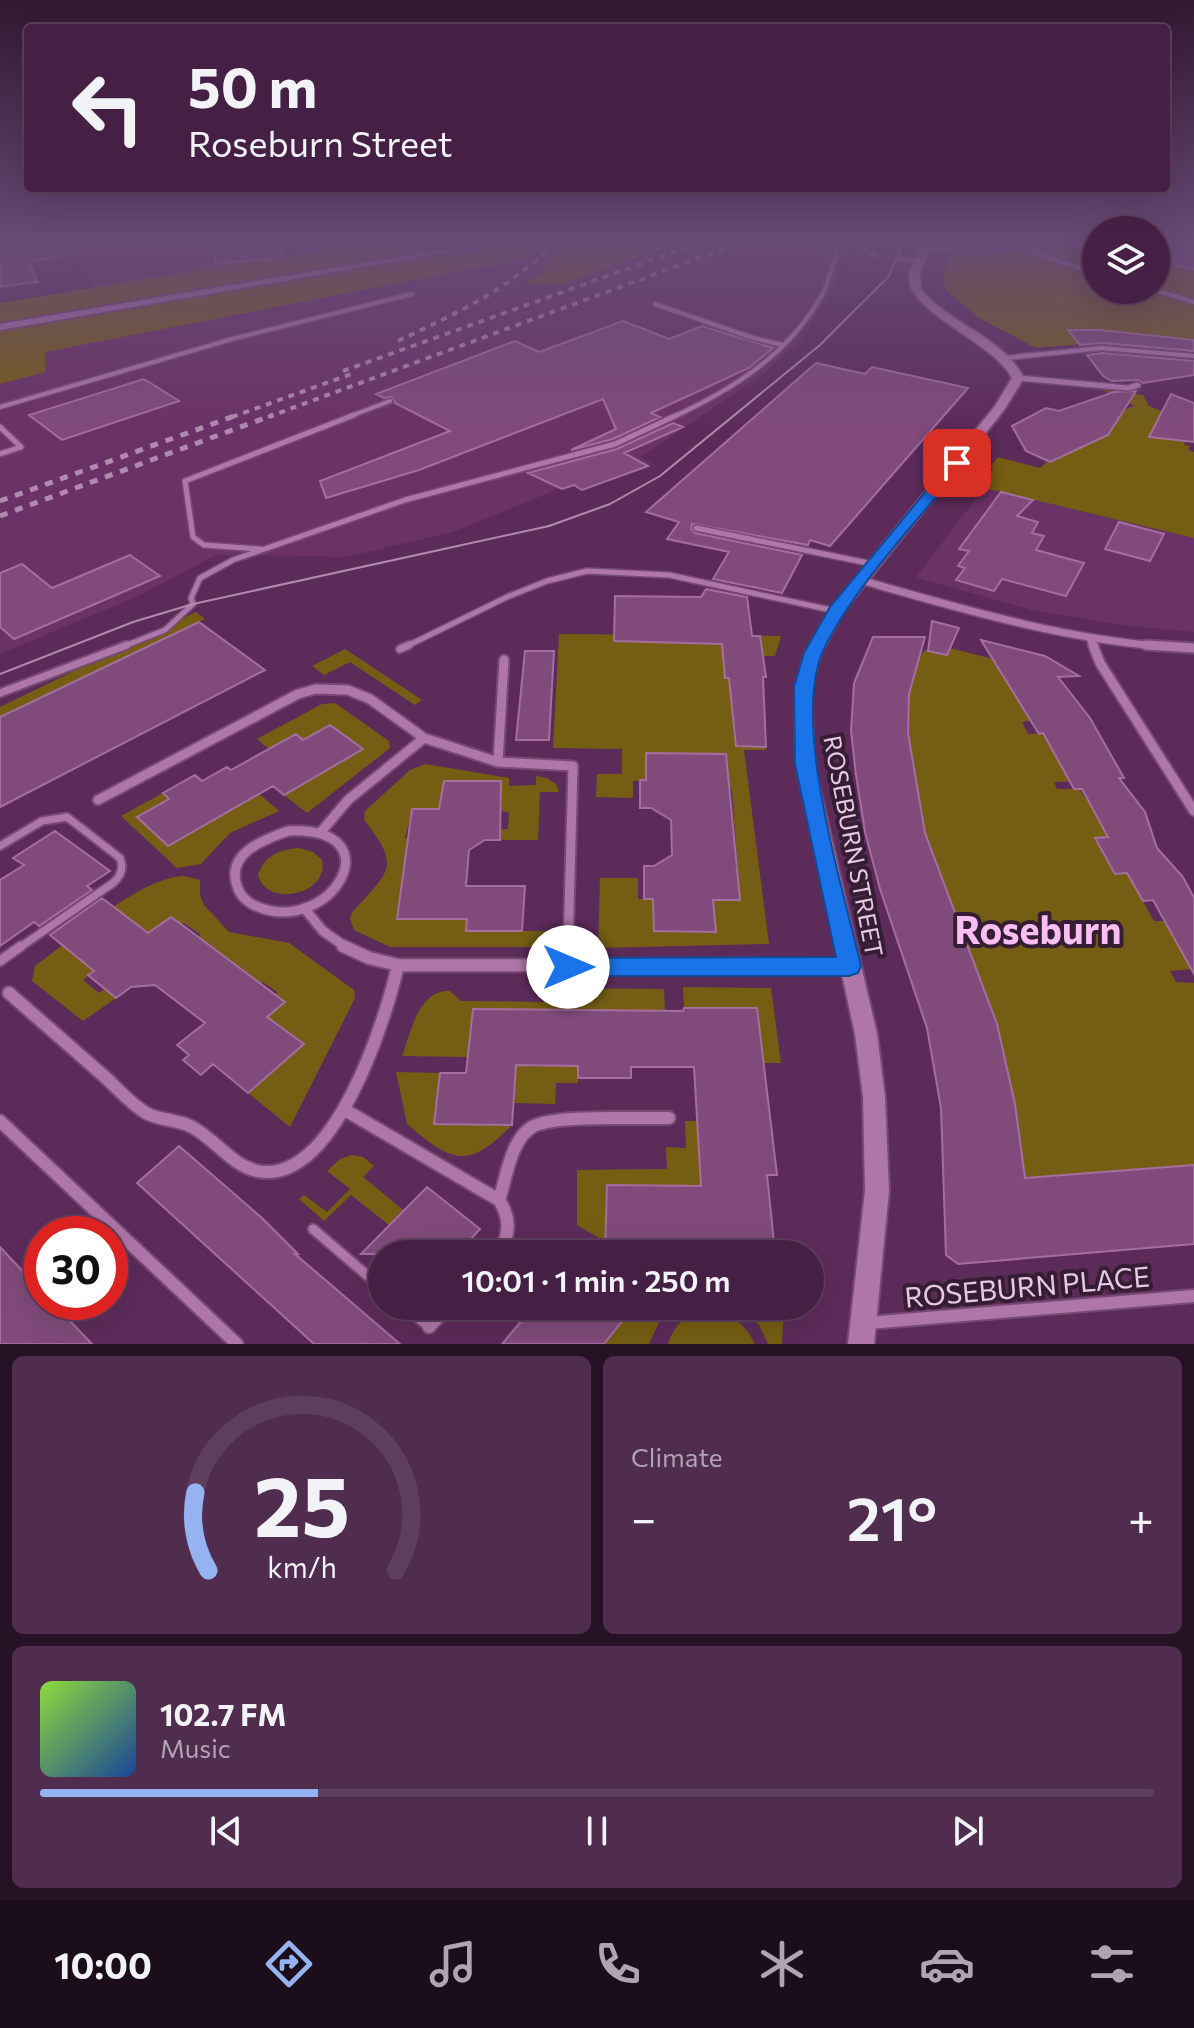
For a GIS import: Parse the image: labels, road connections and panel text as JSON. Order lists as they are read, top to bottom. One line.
{"streets":{"street":["ROSEBURN STREET","ROSEBURN PLACE"]},"crossings":[["ROSEBURN STREET","ROSEBURN PLACE"]],"districts":["Roseburn"],"page":{"turn":["50 m","Roseburn Street"],"limit":"30","trip":"10:01 · 1 min · 250 m","tile":"Climate","heat":["−","21°","+"],"song":["102.7 FM","Music"],"tabs":"10:00","gauge":["25","km/h"]}}
